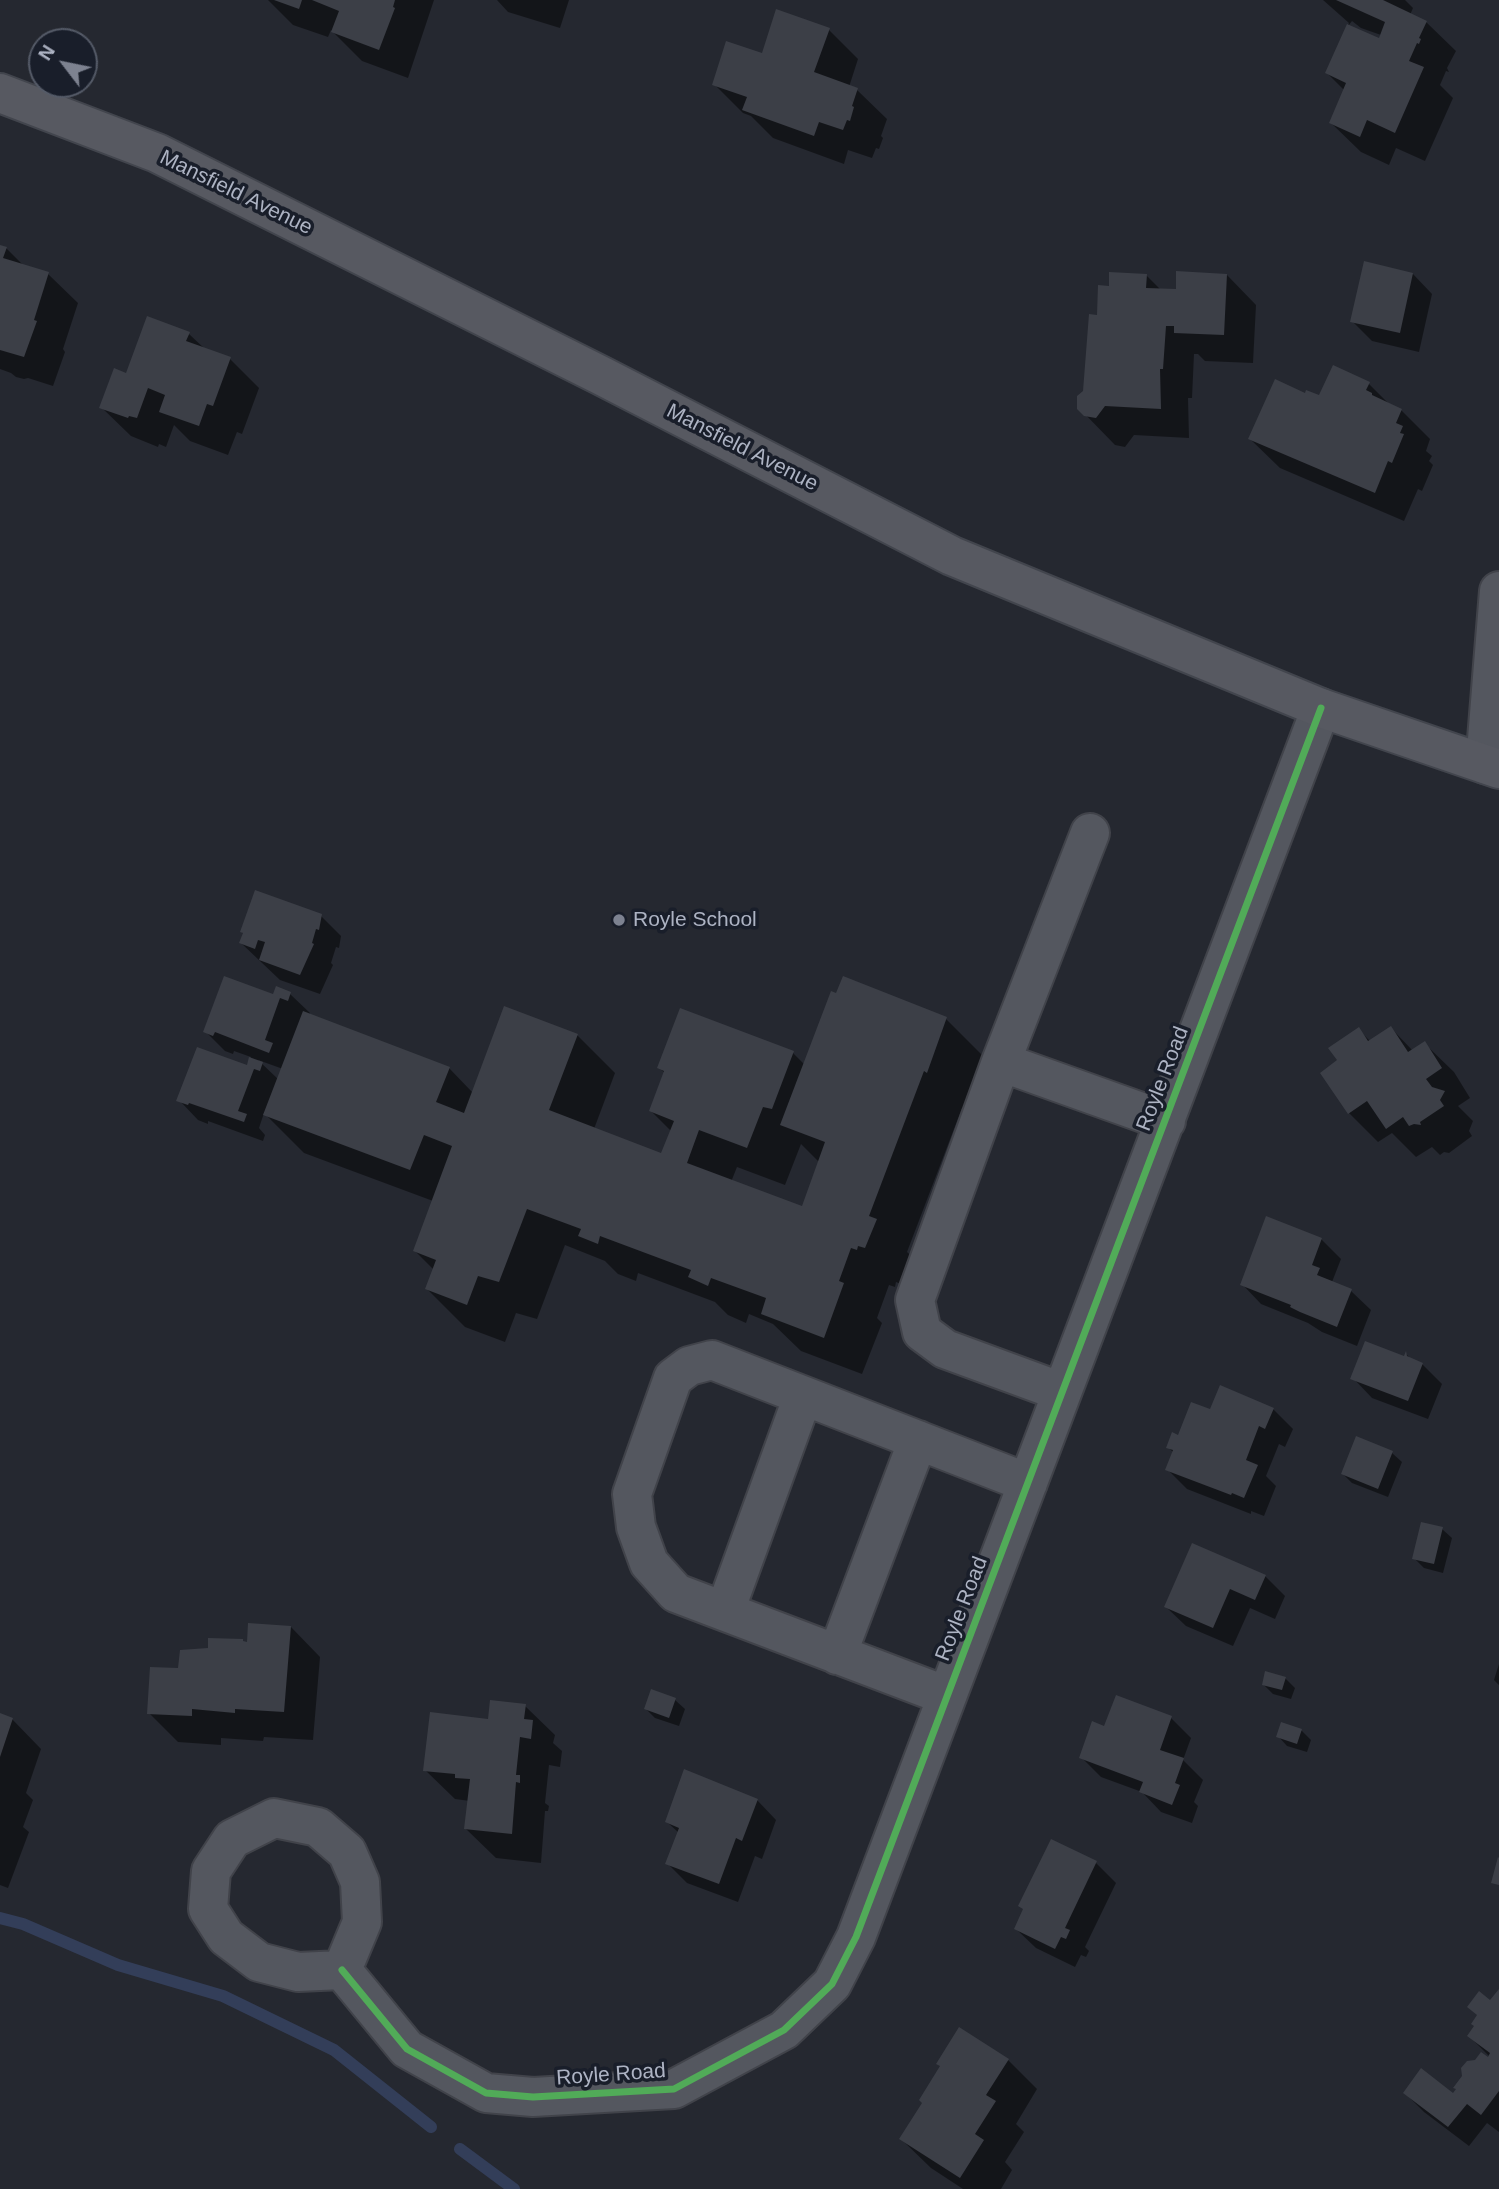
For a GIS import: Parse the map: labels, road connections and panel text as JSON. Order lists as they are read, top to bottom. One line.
{"streets":{"main road":["Mansfield Avenue"],"street":["Royle Road"]},"crossings":[["Mansfield Avenue","Royle Road"]],"places":["Royle School"],"north":"top left"}
